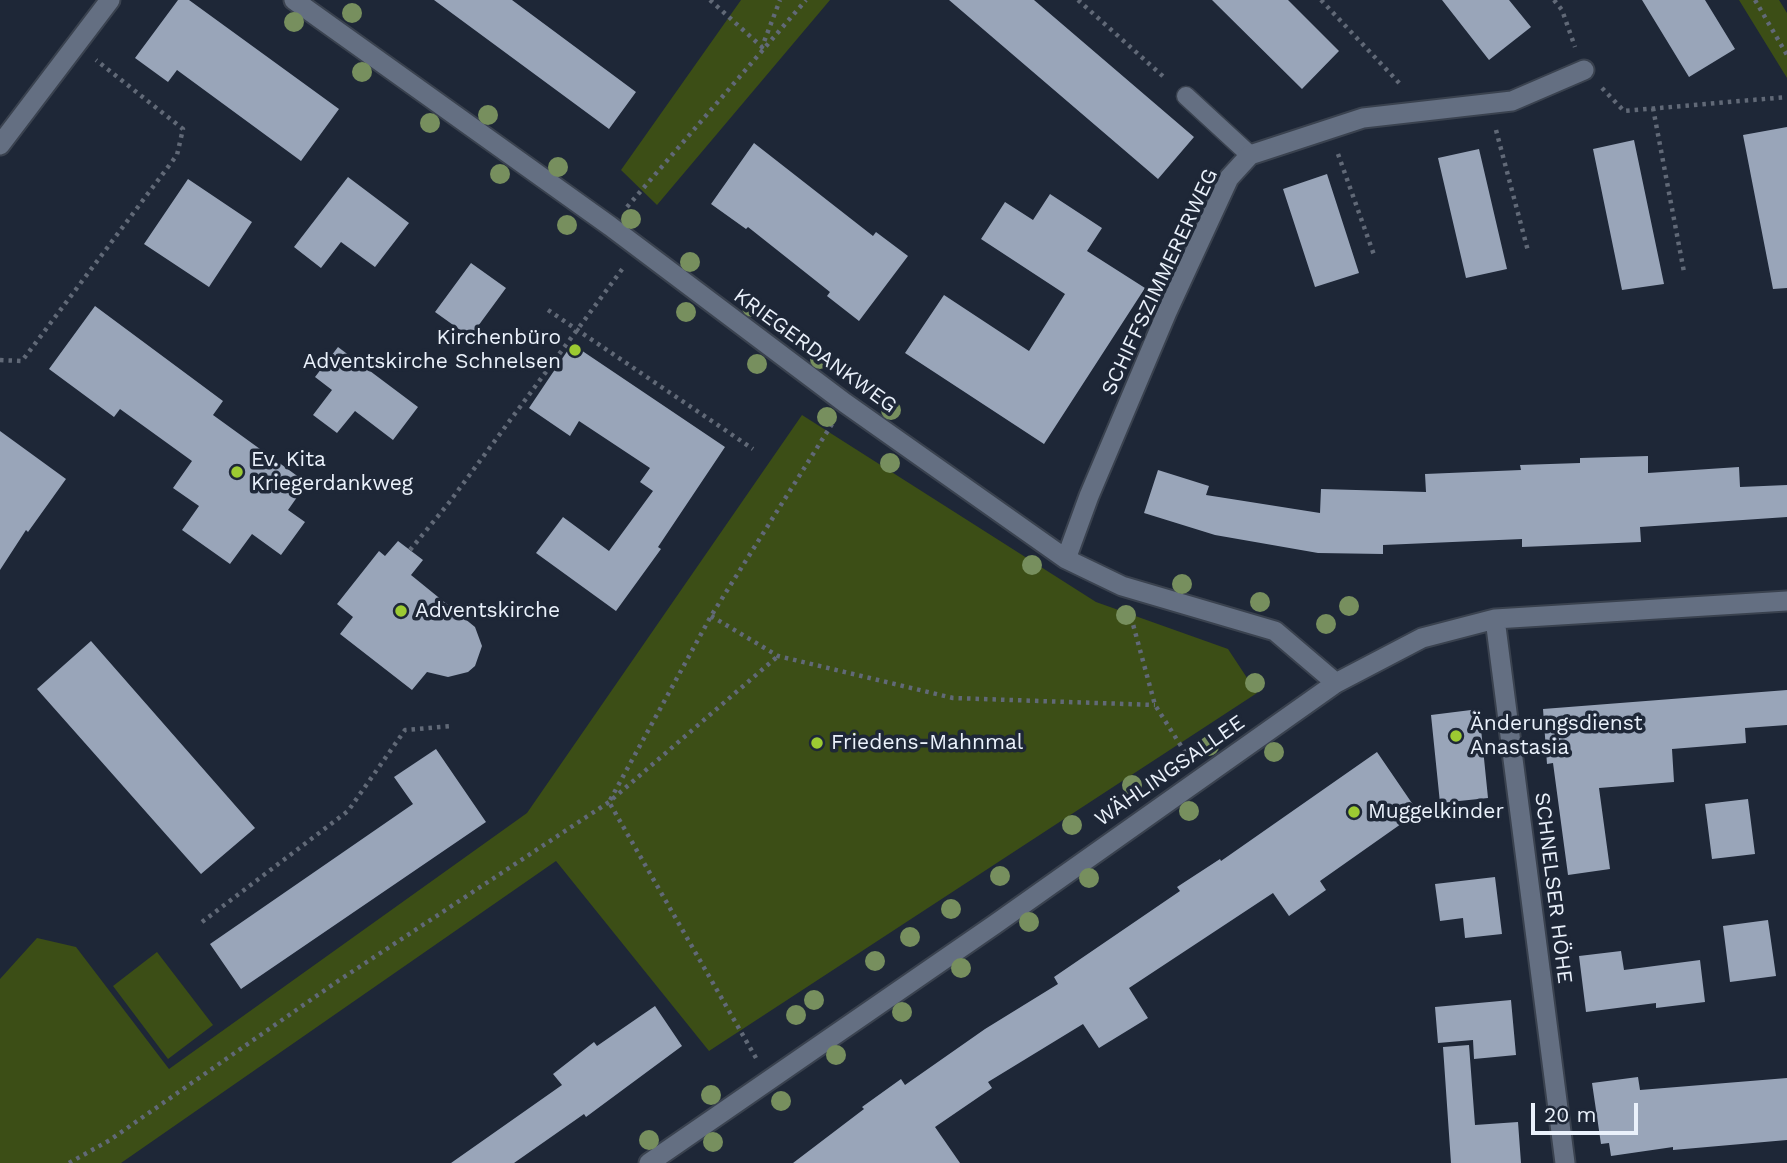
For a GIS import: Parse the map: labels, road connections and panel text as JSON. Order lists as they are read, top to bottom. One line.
{"streets":{"street":["SCHIFFSZIMMERERWEG","KRIEGERDANKWEG","WÄHLINGSALLEE","SCHNELSER HÖHE"]},"crossings":[["SCHIFFSZIMMERERWEG","KRIEGERDANKWEG"],["KRIEGERDANKWEG","WÄHLINGSALLEE"],["WÄHLINGSALLEE","SCHNELSER HÖHE"]],"places":["Kirchenbüro Adventskirche Schnelsen","Ev. Kita Kriegerdankweg","Adventskirche","Änderungsdienst Anastasia","Friedens-Mahnmal","Muggelkinder"],"scale_bar":"20 m"}
